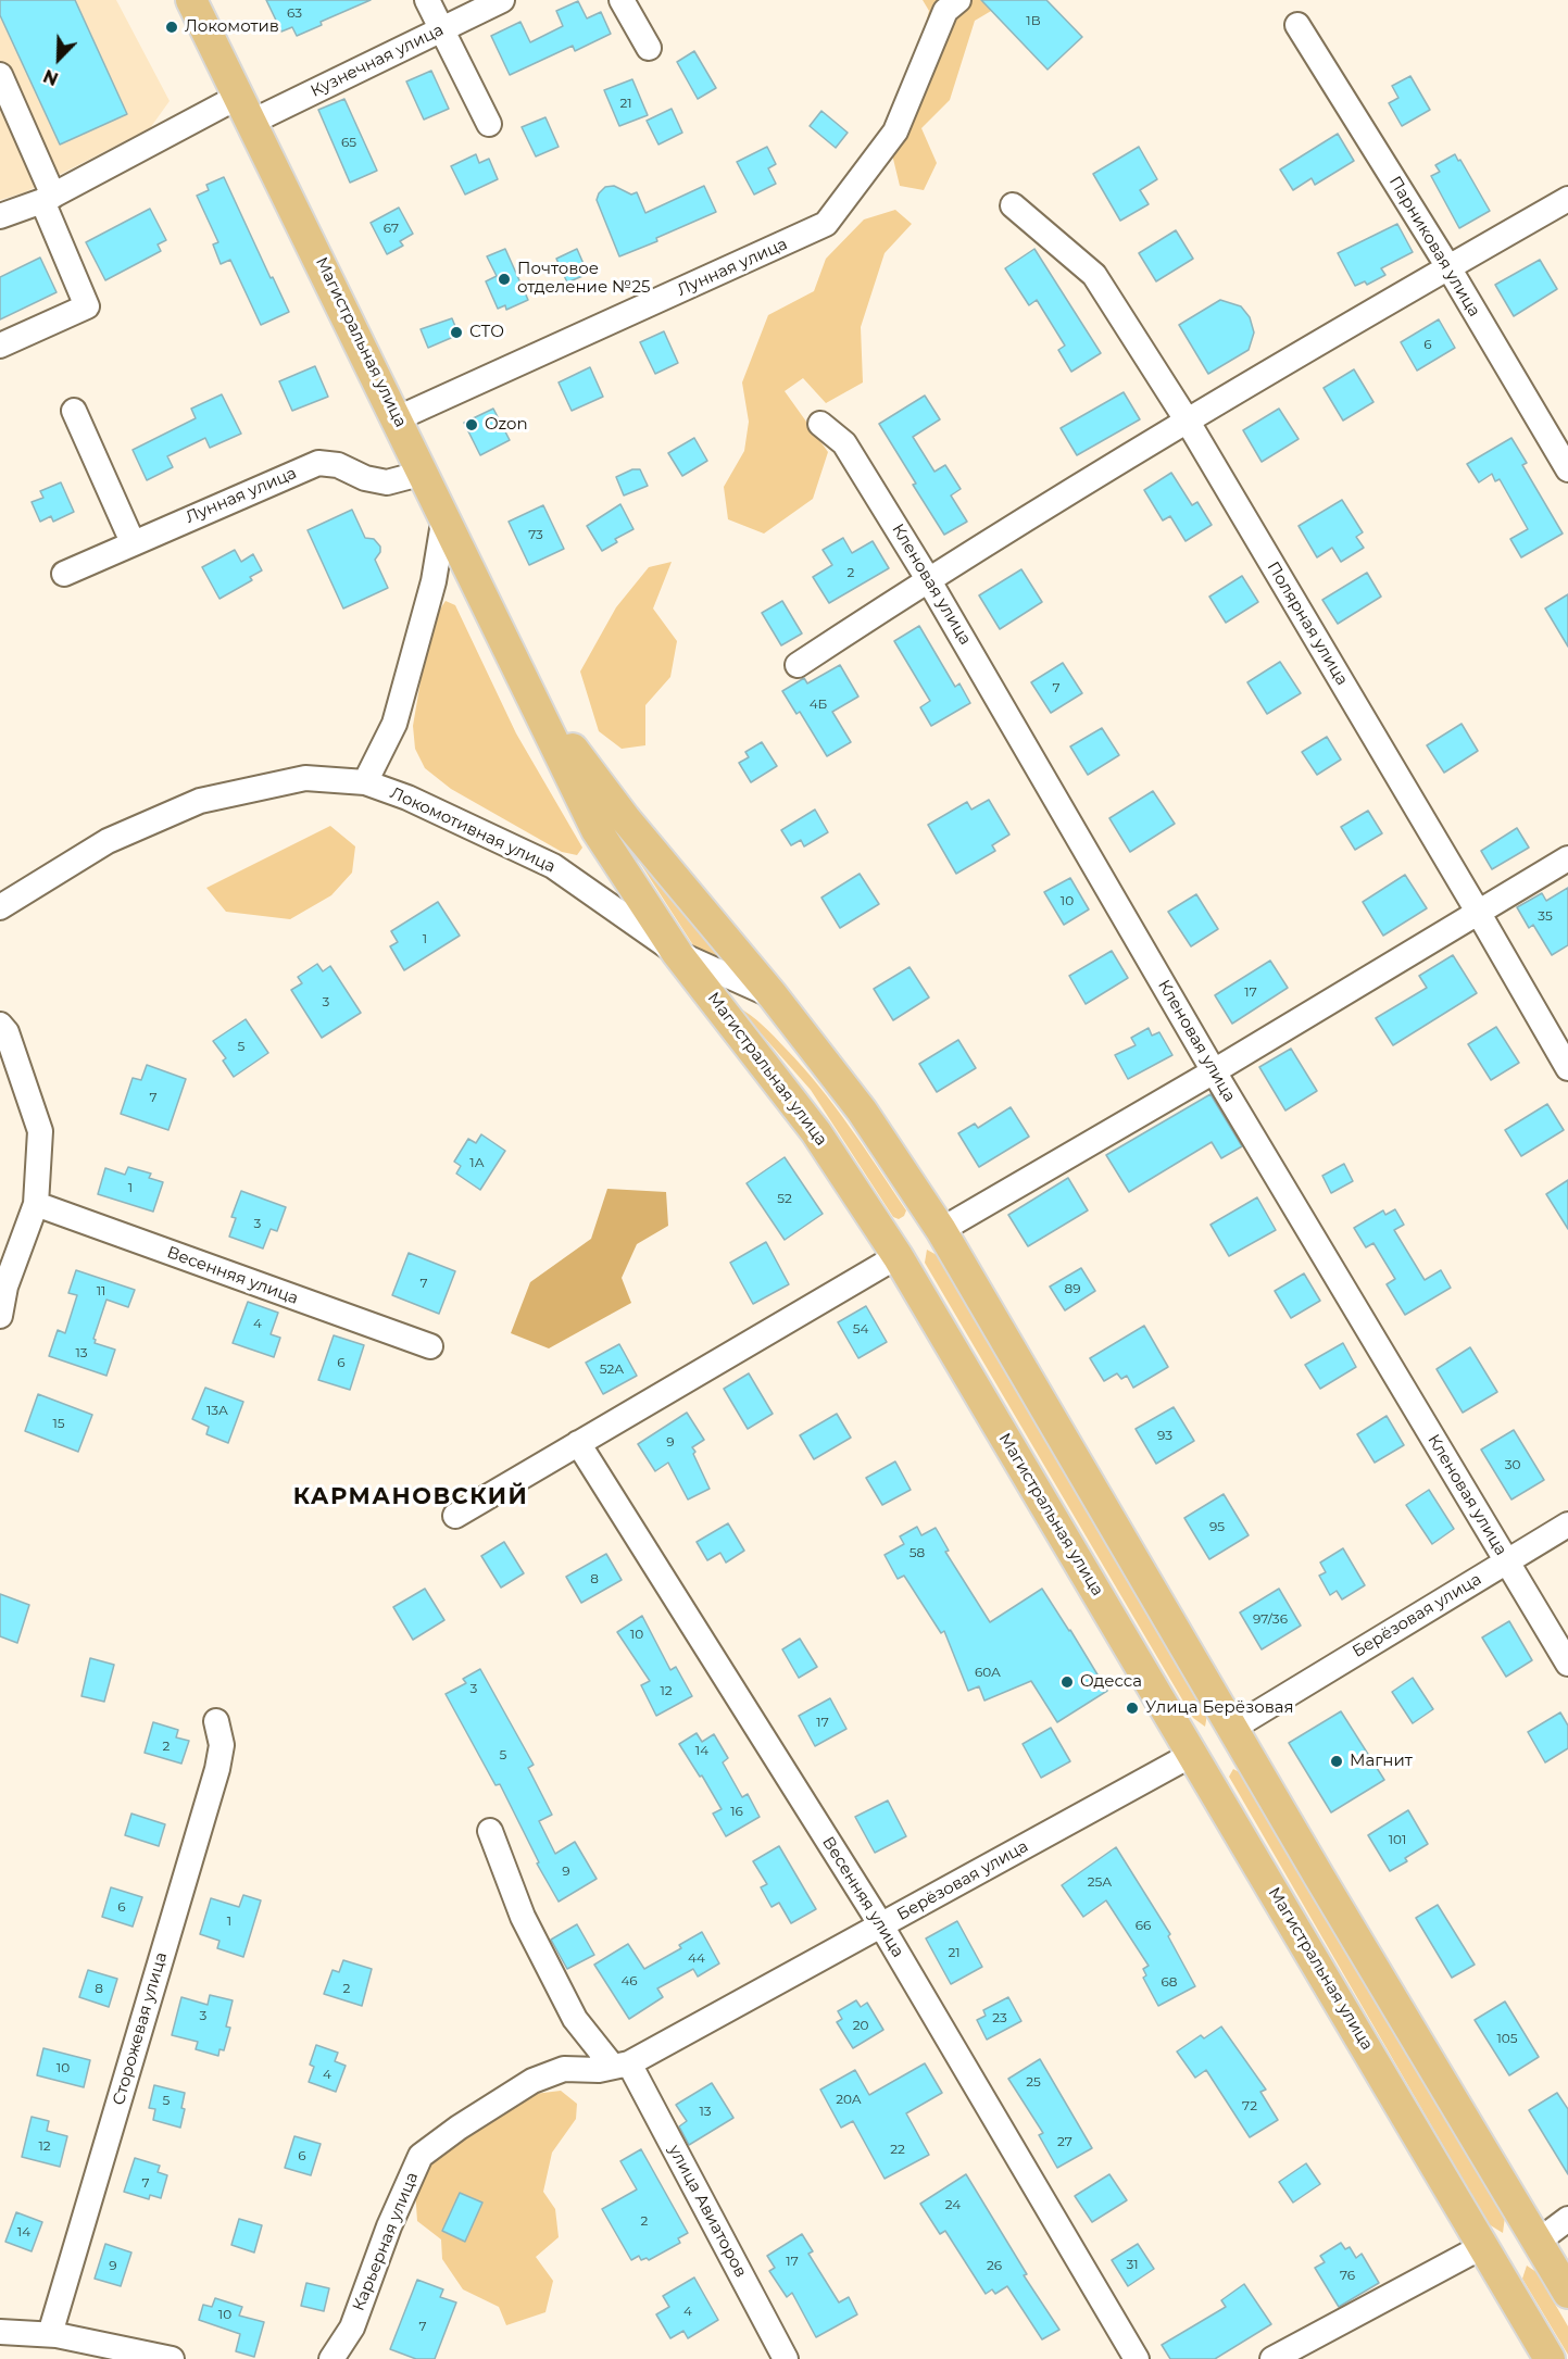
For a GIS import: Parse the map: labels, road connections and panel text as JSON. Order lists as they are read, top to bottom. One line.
{"streets":{"main road":["Магистральная улица"],"street":["Кузнечная улица","Парниковая улица","Лунная улица","Кленовая улица","Полярная улица","Локомотивная улица","Весенняя улица","Берёзовая улица","Сторожевая улица","улица Авиаторов","Карьерная улица"]},"crossings":[["Кузнечная улица","Магистральная улица"],["Лунная улица","Магистральная улица"],["Магистральная улица","Локомотивная улица"],["Магистральная улица","Берёзовая улица"],["Кленовая улица","Берёзовая улица"],["Весенняя улица","Берёзовая улица"],["Берёзовая улица","улица Авиаторов"],["Берёзовая улица","Карьерная улица"],["улица Авиаторов","Карьерная улица"]],"districts":["КАРМАНОВСКИЙ"],"places":["Локомотив","Почтовое отделение №25","СТО","Ozon","Одесса","Улица Берёзовая","Магнит"],"house_numbers":["63","1В","21","65","67","6","73","2","7","4Б","10","35","1","17","3","5","7","1А","1","52","3","7","89","11","4","54","13","6","52А","13А","15","93","9","30","95","58","8","97/36","10","60А","3","12","17","2","14","5","16","101","9","25А","6","1","66","21","44","46","68","8","2","3","23","20","105","10","4","25","20А","5","72","13","27","12","22","6","7","24","2","14","17","31","9","26","76","4","10","7"],"north":"bottom left"}
